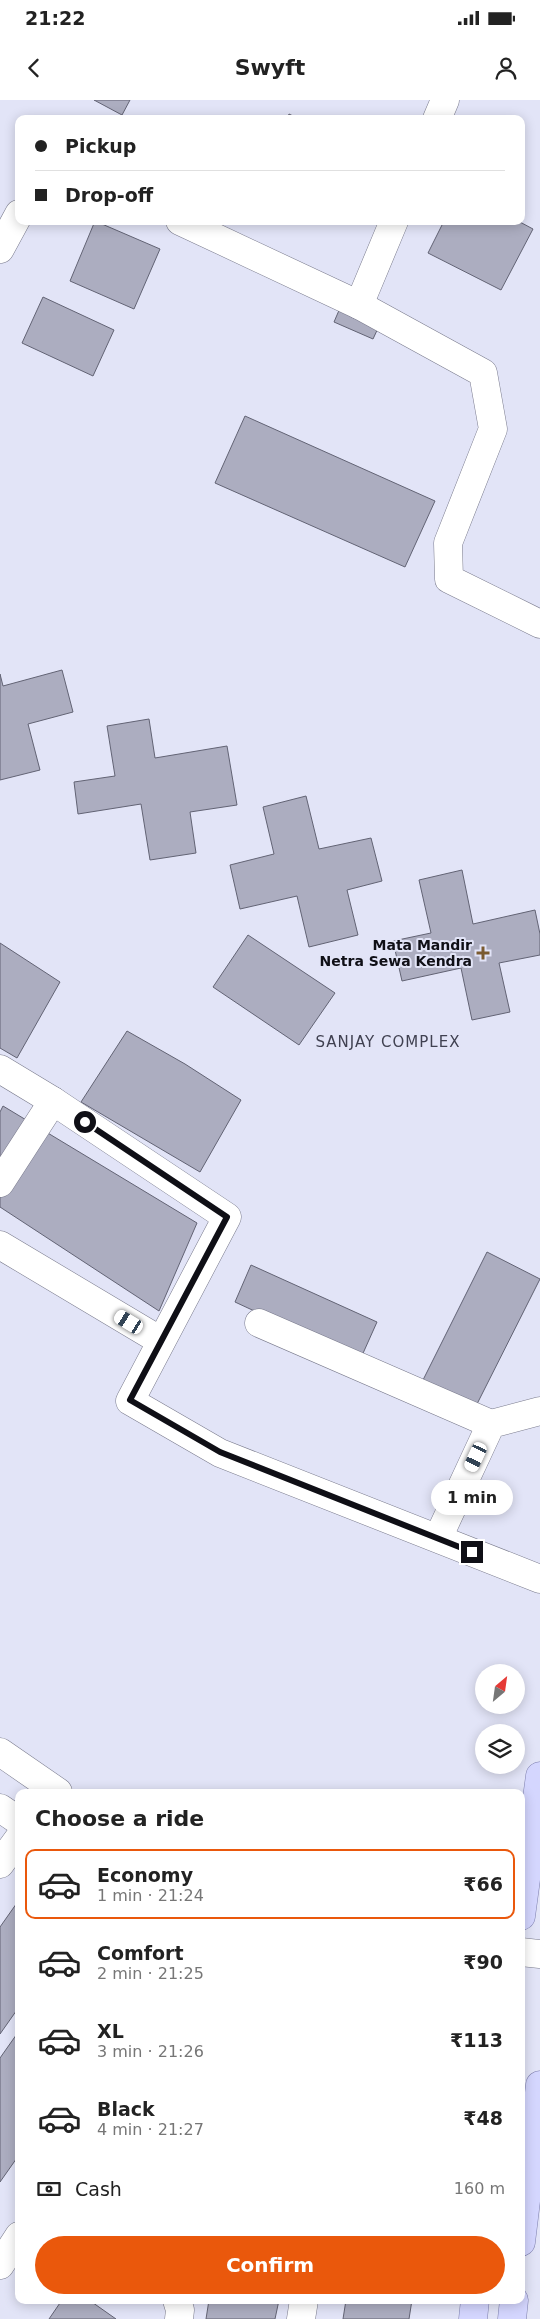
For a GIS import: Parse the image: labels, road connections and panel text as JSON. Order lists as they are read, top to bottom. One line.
{"districts":["SANJAY COMPLEX"],"places":{"health":["Mata Mandir Netra Sewa Kendra"]},"north":"top right","page":{"status":"21:22","header":"Swyft","banner":["Pickup","Drop-off"],"bubble":"1 min","heading":"Choose a ride","list":[{"name":"Economy","note":"1 min · 21:24","value":"₹66"},{"name":"Comfort","note":"2 min · 21:25","value":"₹90"},{"name":"XL","note":"3 min · 21:26","value":"₹113"},{"name":"Black","note":"4 min · 21:27","value":"₹48"}],"pay":["Cash","160 m"],"buttons":"Confirm"}}
